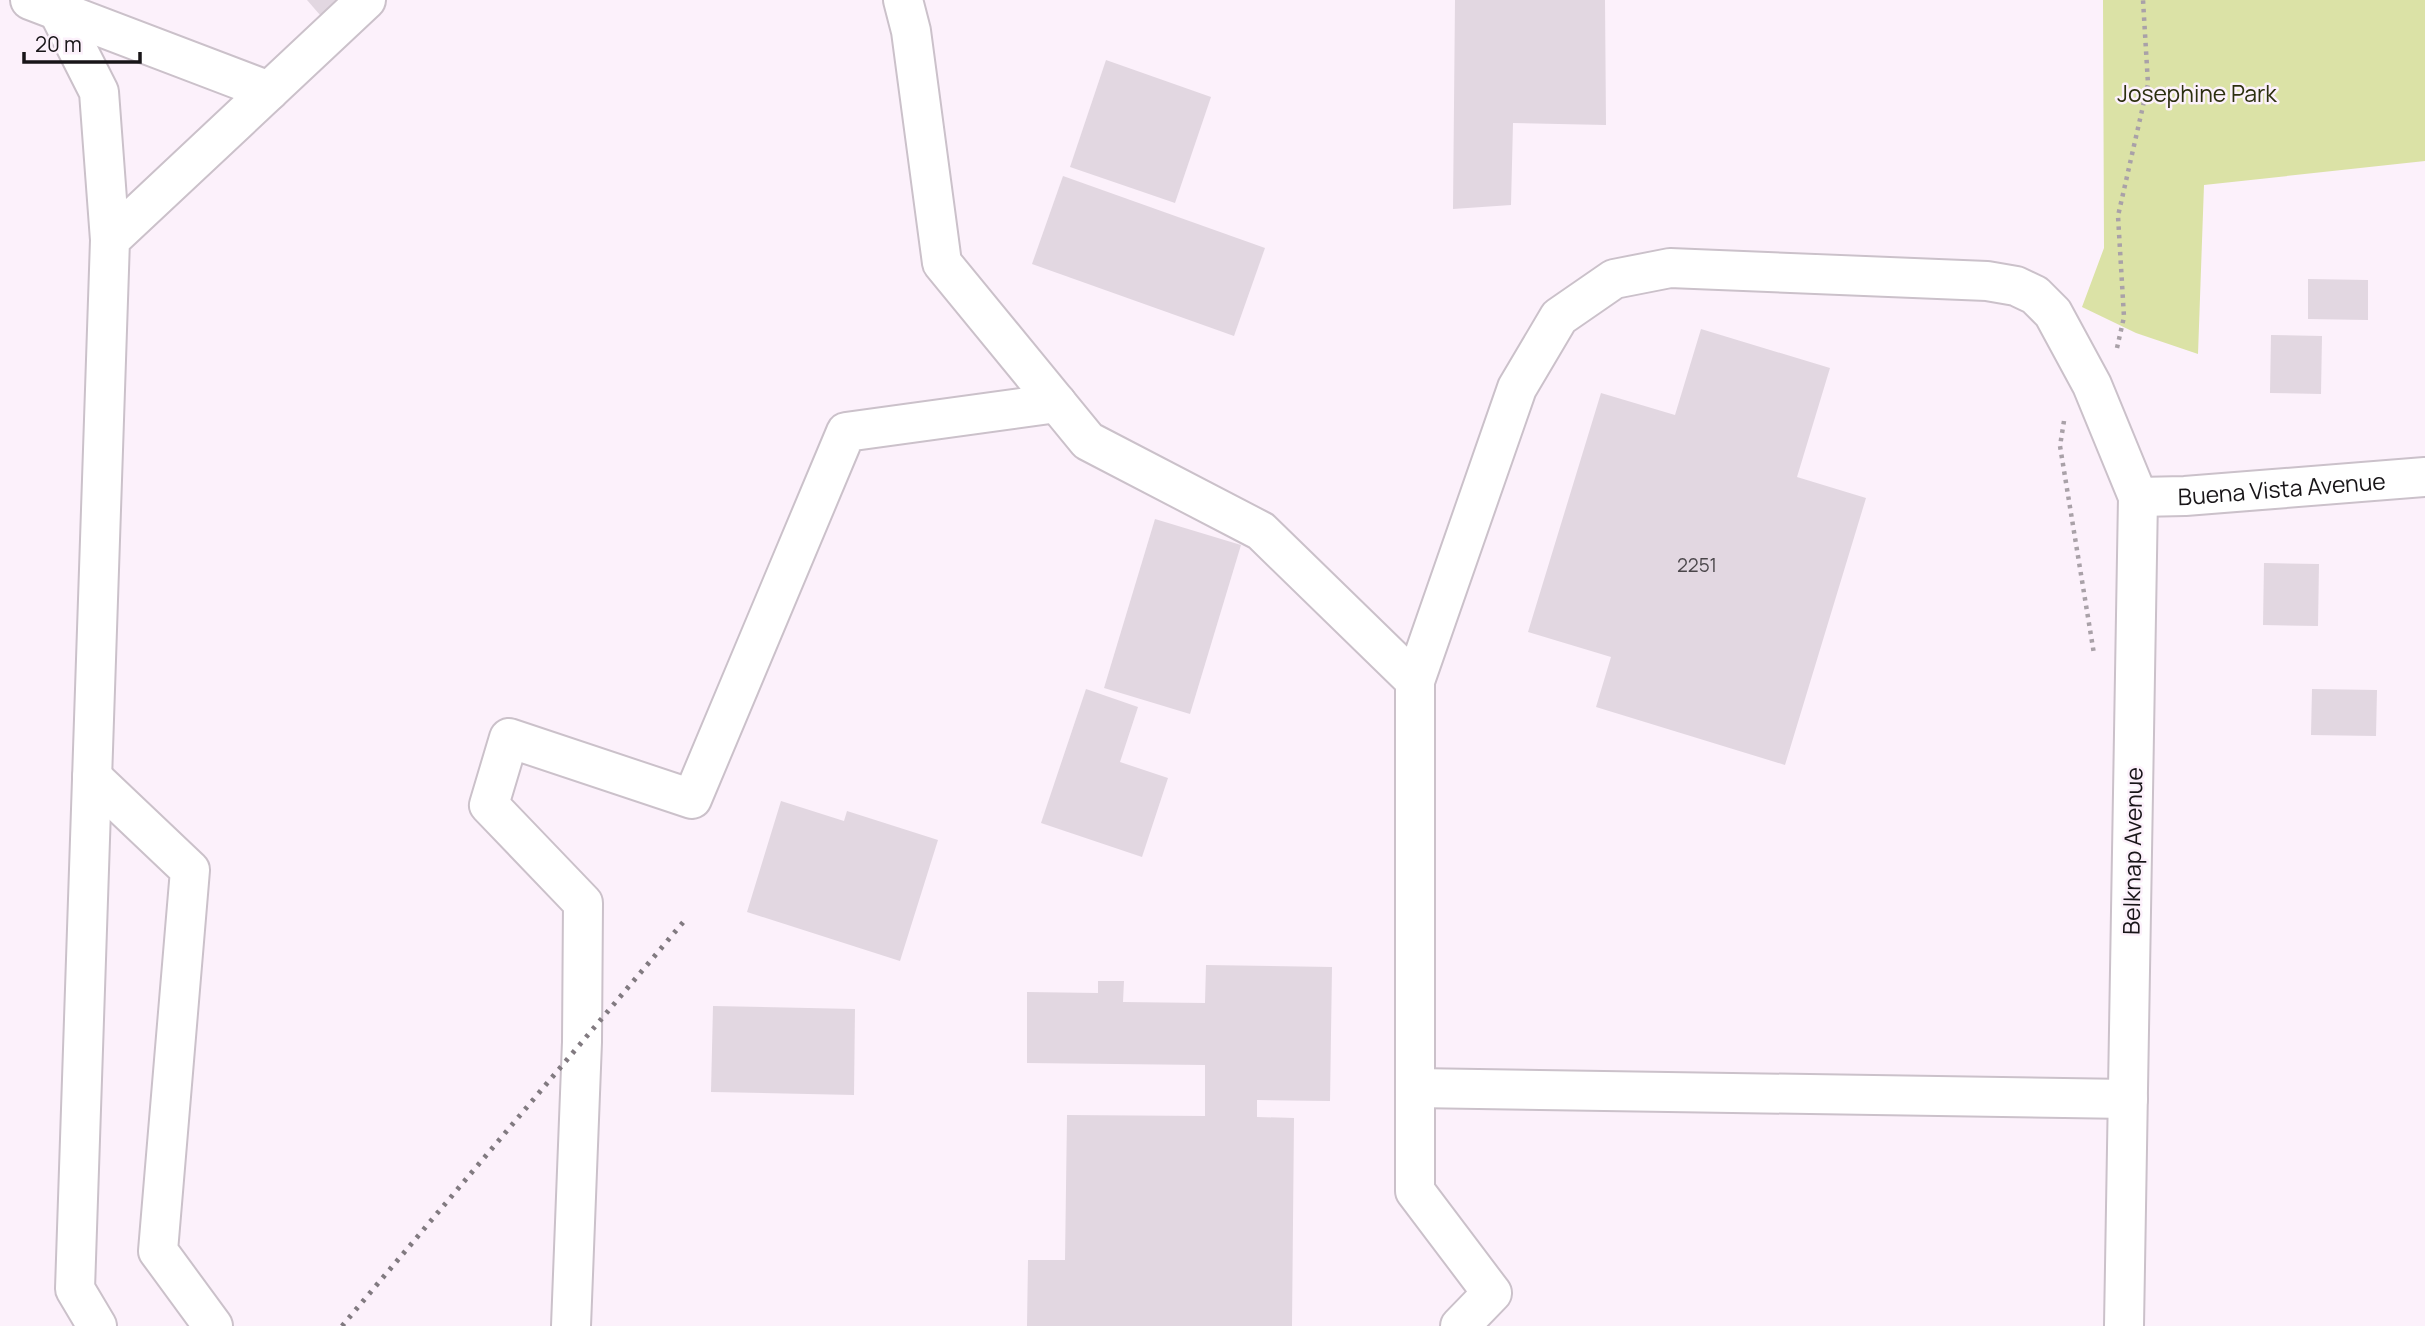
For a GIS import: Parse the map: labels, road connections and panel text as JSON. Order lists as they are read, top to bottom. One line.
{"streets":{"street":["Buena Vista Avenue","Belknap Avenue"]},"crossings":[["Buena Vista Avenue","Belknap Avenue"]],"parks":["Josephine Park"],"house_numbers":["2251"],"scale_bar":"20 m"}
